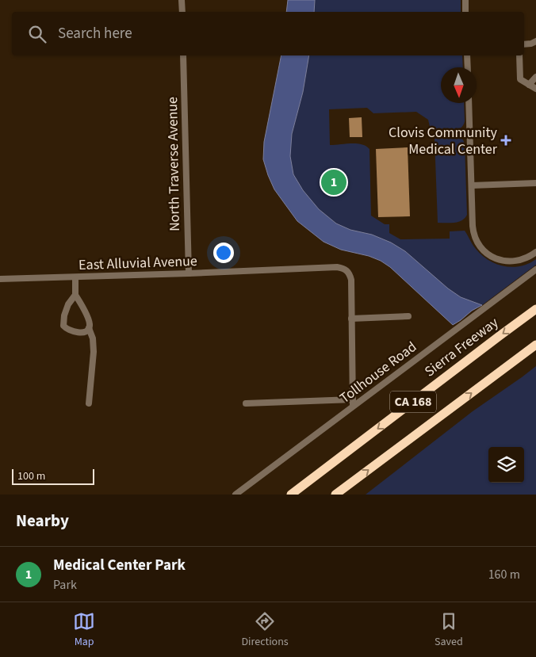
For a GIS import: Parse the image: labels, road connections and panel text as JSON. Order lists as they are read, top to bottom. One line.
{"streets":{"highway":["Sierra Freeway","CA 168"],"street":["North Traverse Avenue","East Alluvial Avenue","Tollhouse Road"]},"crossings":[["North Traverse Avenue","East Alluvial Avenue"]],"places":{"health":["Clovis Community Medical Center"]},"scale_bar":"100 m","north":"bottom","page":{"search":"Search here","pins":"1","scale":"100 m","heading":"Nearby","list":[{"mark":"1","name":"Medical Center Park","note":"Park","value":"160 m"}],"nav":["Map","Directions","Saved"]}}
